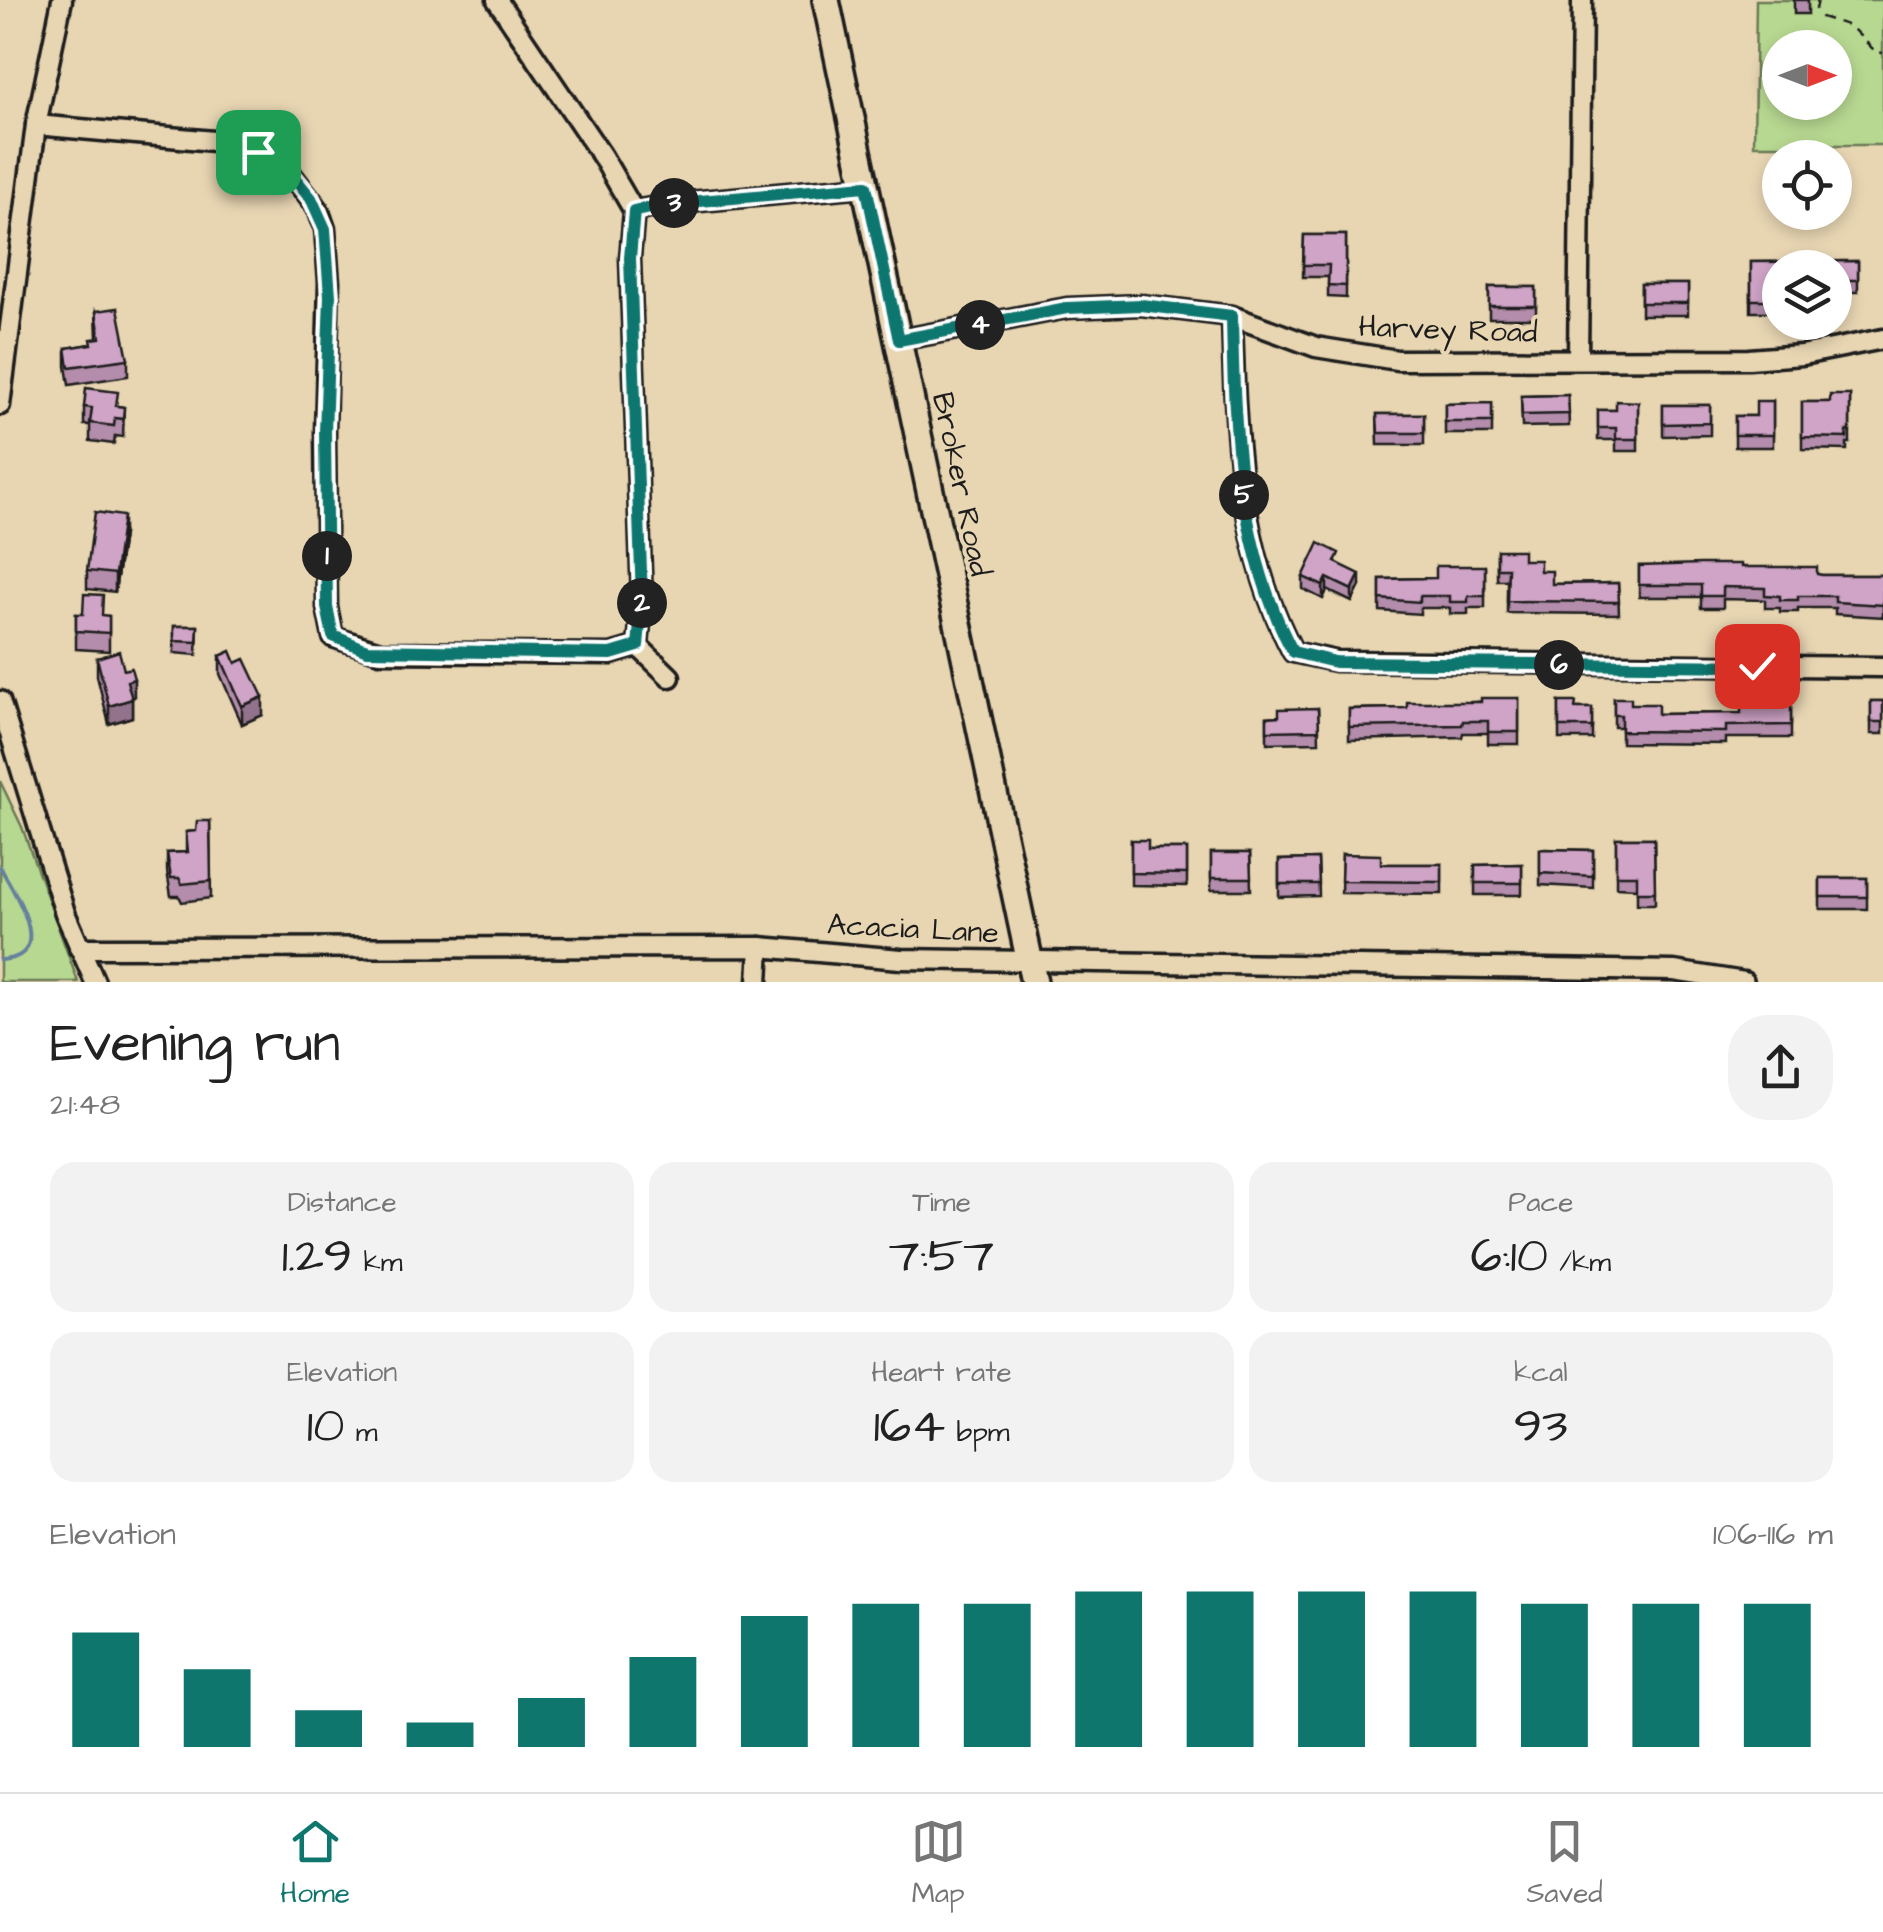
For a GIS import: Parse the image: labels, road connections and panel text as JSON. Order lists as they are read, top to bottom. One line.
{"streets":{"street":["Harvey Road","Broker Road","Acacia Lane"]},"crossings":[["Harvey Road","Broker Road"],["Broker Road","Acacia Lane"]],"north":"right","page":{"pins":["3","4","5","1","2","6"],"heading":["Evening run","21:48"],"stats":[["Distance","1.29 km"],["Time","7:57"],["Pace","6:10 /km"],["Elevation","10 m"],["Heart rate","164 bpm"],["kcal","93"]],"chart":["Elevation","106–116 m"],"tabs":["Home","Map","Saved"]}}
